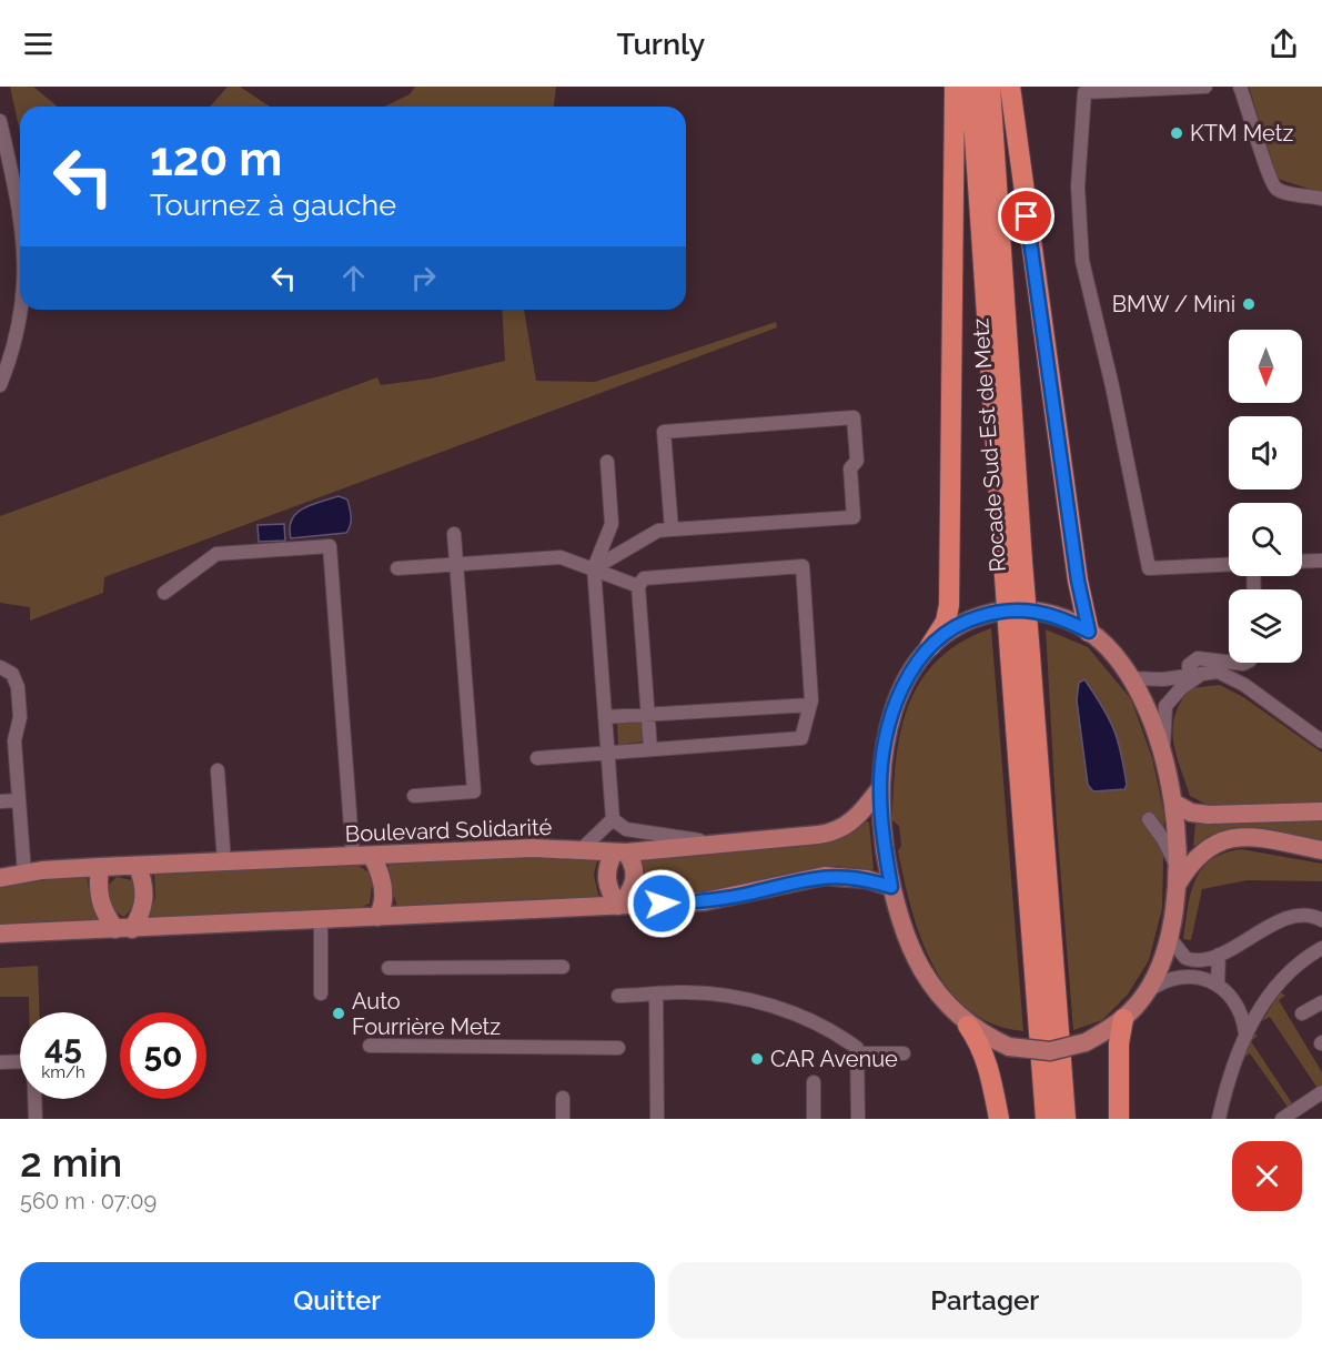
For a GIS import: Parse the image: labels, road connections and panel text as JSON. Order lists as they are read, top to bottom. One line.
{"streets":{"highway":["Rocade Sud-Est de Metz"],"main road":["Boulevard Solidarité"]},"places":["KTM Metz","BMW / Mini","Auto Fourrière Metz","CAR Avenue"],"north":"bottom","page":{"header":"Turnly","turn":["120 m","Tournez à gauche"],"speed":"45 km/h","limit":"50","heading":["2 min","560 m · 07:09"],"buttons":["Quitter","Partager"]}}
